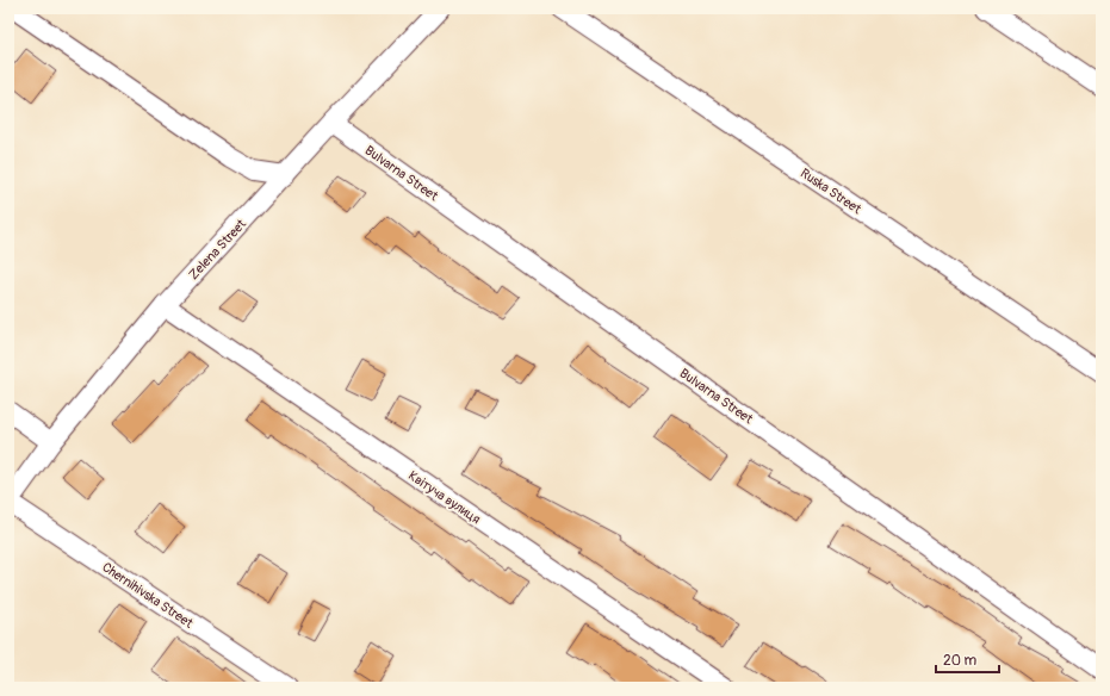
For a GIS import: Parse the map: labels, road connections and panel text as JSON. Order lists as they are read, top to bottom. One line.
{"streets":{"street":["Bulvarna Street","Ruska Street","Zelena Street","Квітуча вулиця","Chernihivska Street"]},"crossings":[["Bulvarna Street","Zelena Street"],["Zelena Street","Квітуча вулиця"],["Zelena Street","Chernihivska Street"]],"scale_bar":"20 m"}
